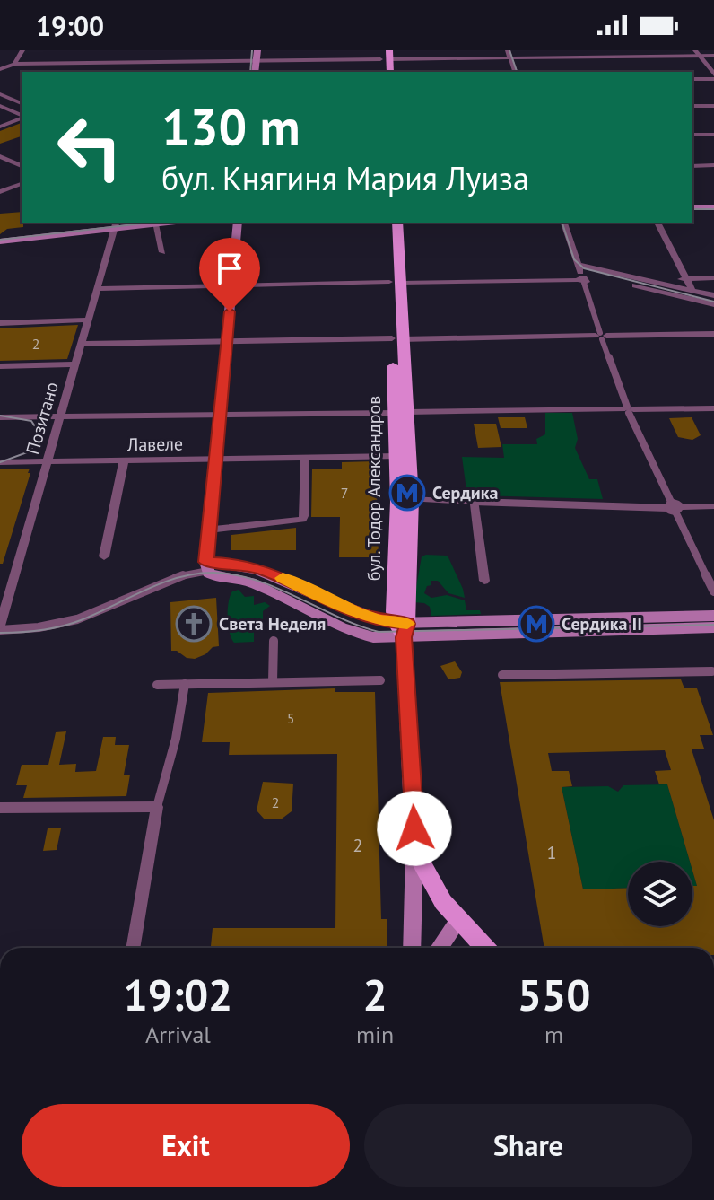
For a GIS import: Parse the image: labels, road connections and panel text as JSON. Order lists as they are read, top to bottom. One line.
{"streets":{"main road":["бул. Тодор Александров"],"street":["Позитано","Лавеле"]},"crossings":[["Позитано","Лавеле"],["Лавеле","бул. Тодор Александров"]],"places":{"metro station":["Сердика","Сердика II"],"church":["Света Неделя"]},"house_numbers":["2","7","5","2","2","1"],"page":{"status":"19:00","turn":["130 m","бул. Княгиня Мария Луиза"],"eta":["19:02","Arrival","2","min","550","m"],"buttons":["Exit","Share"]}}
